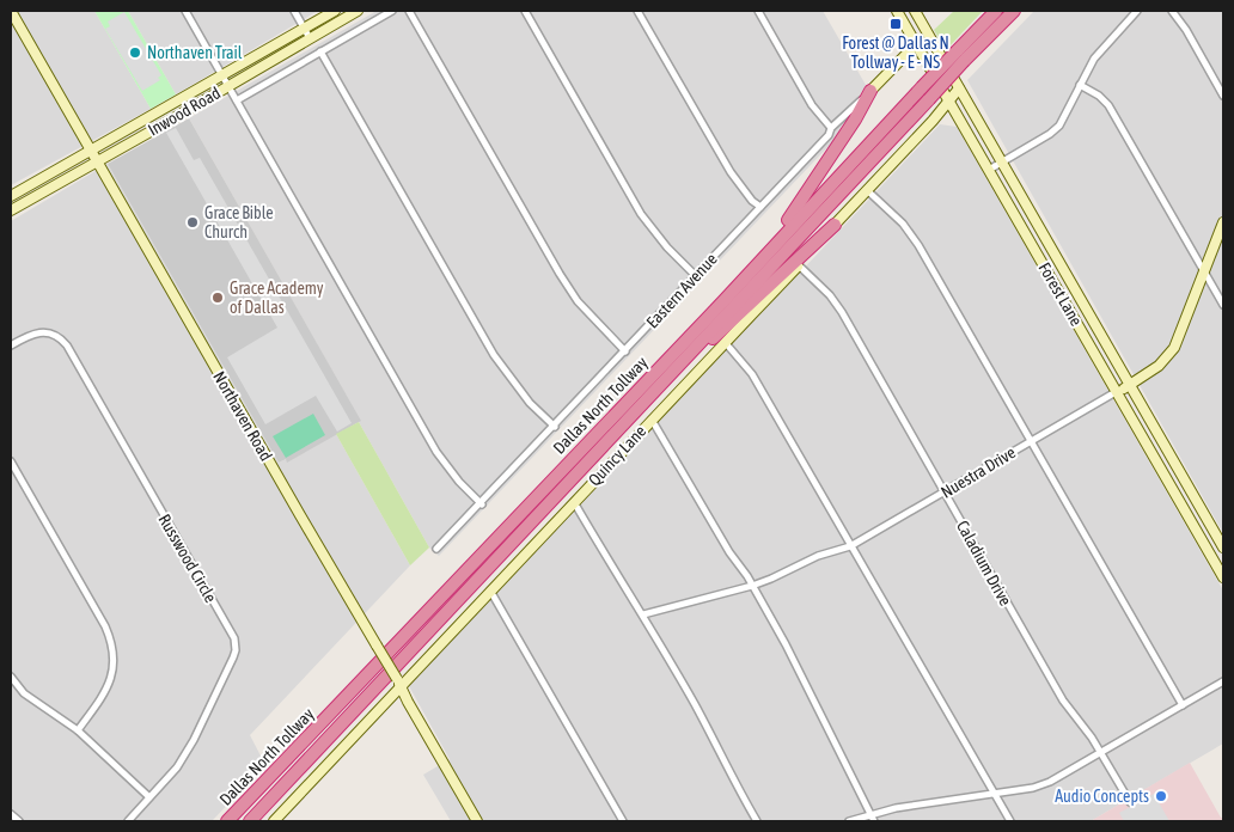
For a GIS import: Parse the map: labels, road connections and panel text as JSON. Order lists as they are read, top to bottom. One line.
{"streets":{"highway":["Dallas North Tollway"],"main road":["Inwood Road","Eastern Avenue","Forest Lane","Northaven Road","Quincy Lane","Nuestra Drive"],"street":["Russwood Circle","Caladium Drive"]},"crossings":[["Inwood Road","Northaven Road"],["Eastern Avenue","Forest Lane"],["Forest Lane","Quincy Lane"],["Forest Lane","Nuestra Drive"],["Northaven Road","Quincy Lane"],["Quincy Lane","Caladium Drive"],["Nuestra Drive","Caladium Drive"]],"places":{"transit":["Forest @ Dallas N Tollway - E - NS"],"other":["Northaven Trail","Grace Bible Church","Grace Academy of Dallas","Audio Concepts"]}}
